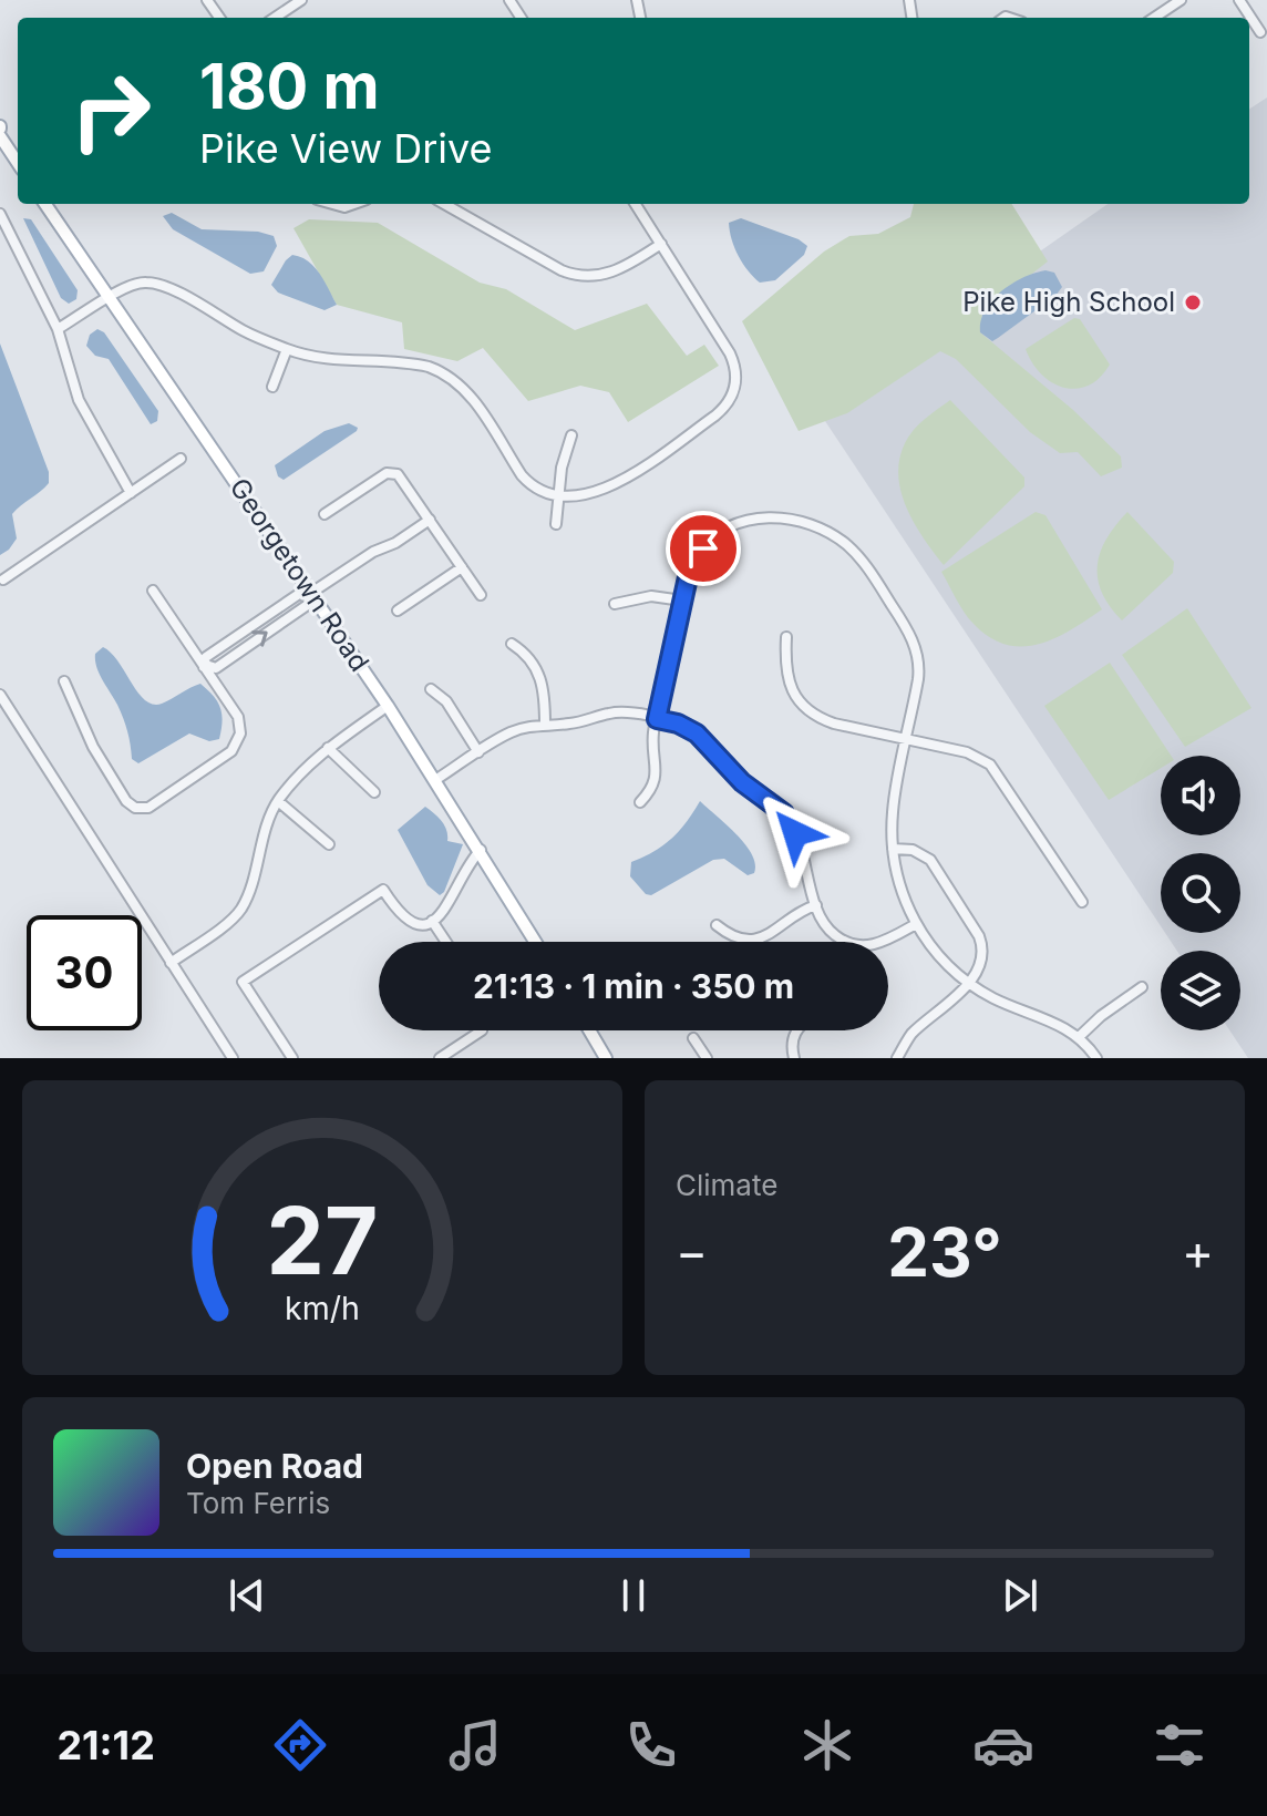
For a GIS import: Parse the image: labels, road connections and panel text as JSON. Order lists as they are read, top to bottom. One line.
{"streets":{"main road":["Georgetown Road"]},"places":["Pike High School"],"page":{"turn":["180 m","Pike View Drive"],"limit":"30","trip":"21:13 · 1 min · 350 m","tile":"Climate","heat":["−","23°","+"],"song":["Open Road","Tom Ferris"],"tabs":"21:12","gauge":["27","km/h"]}}
